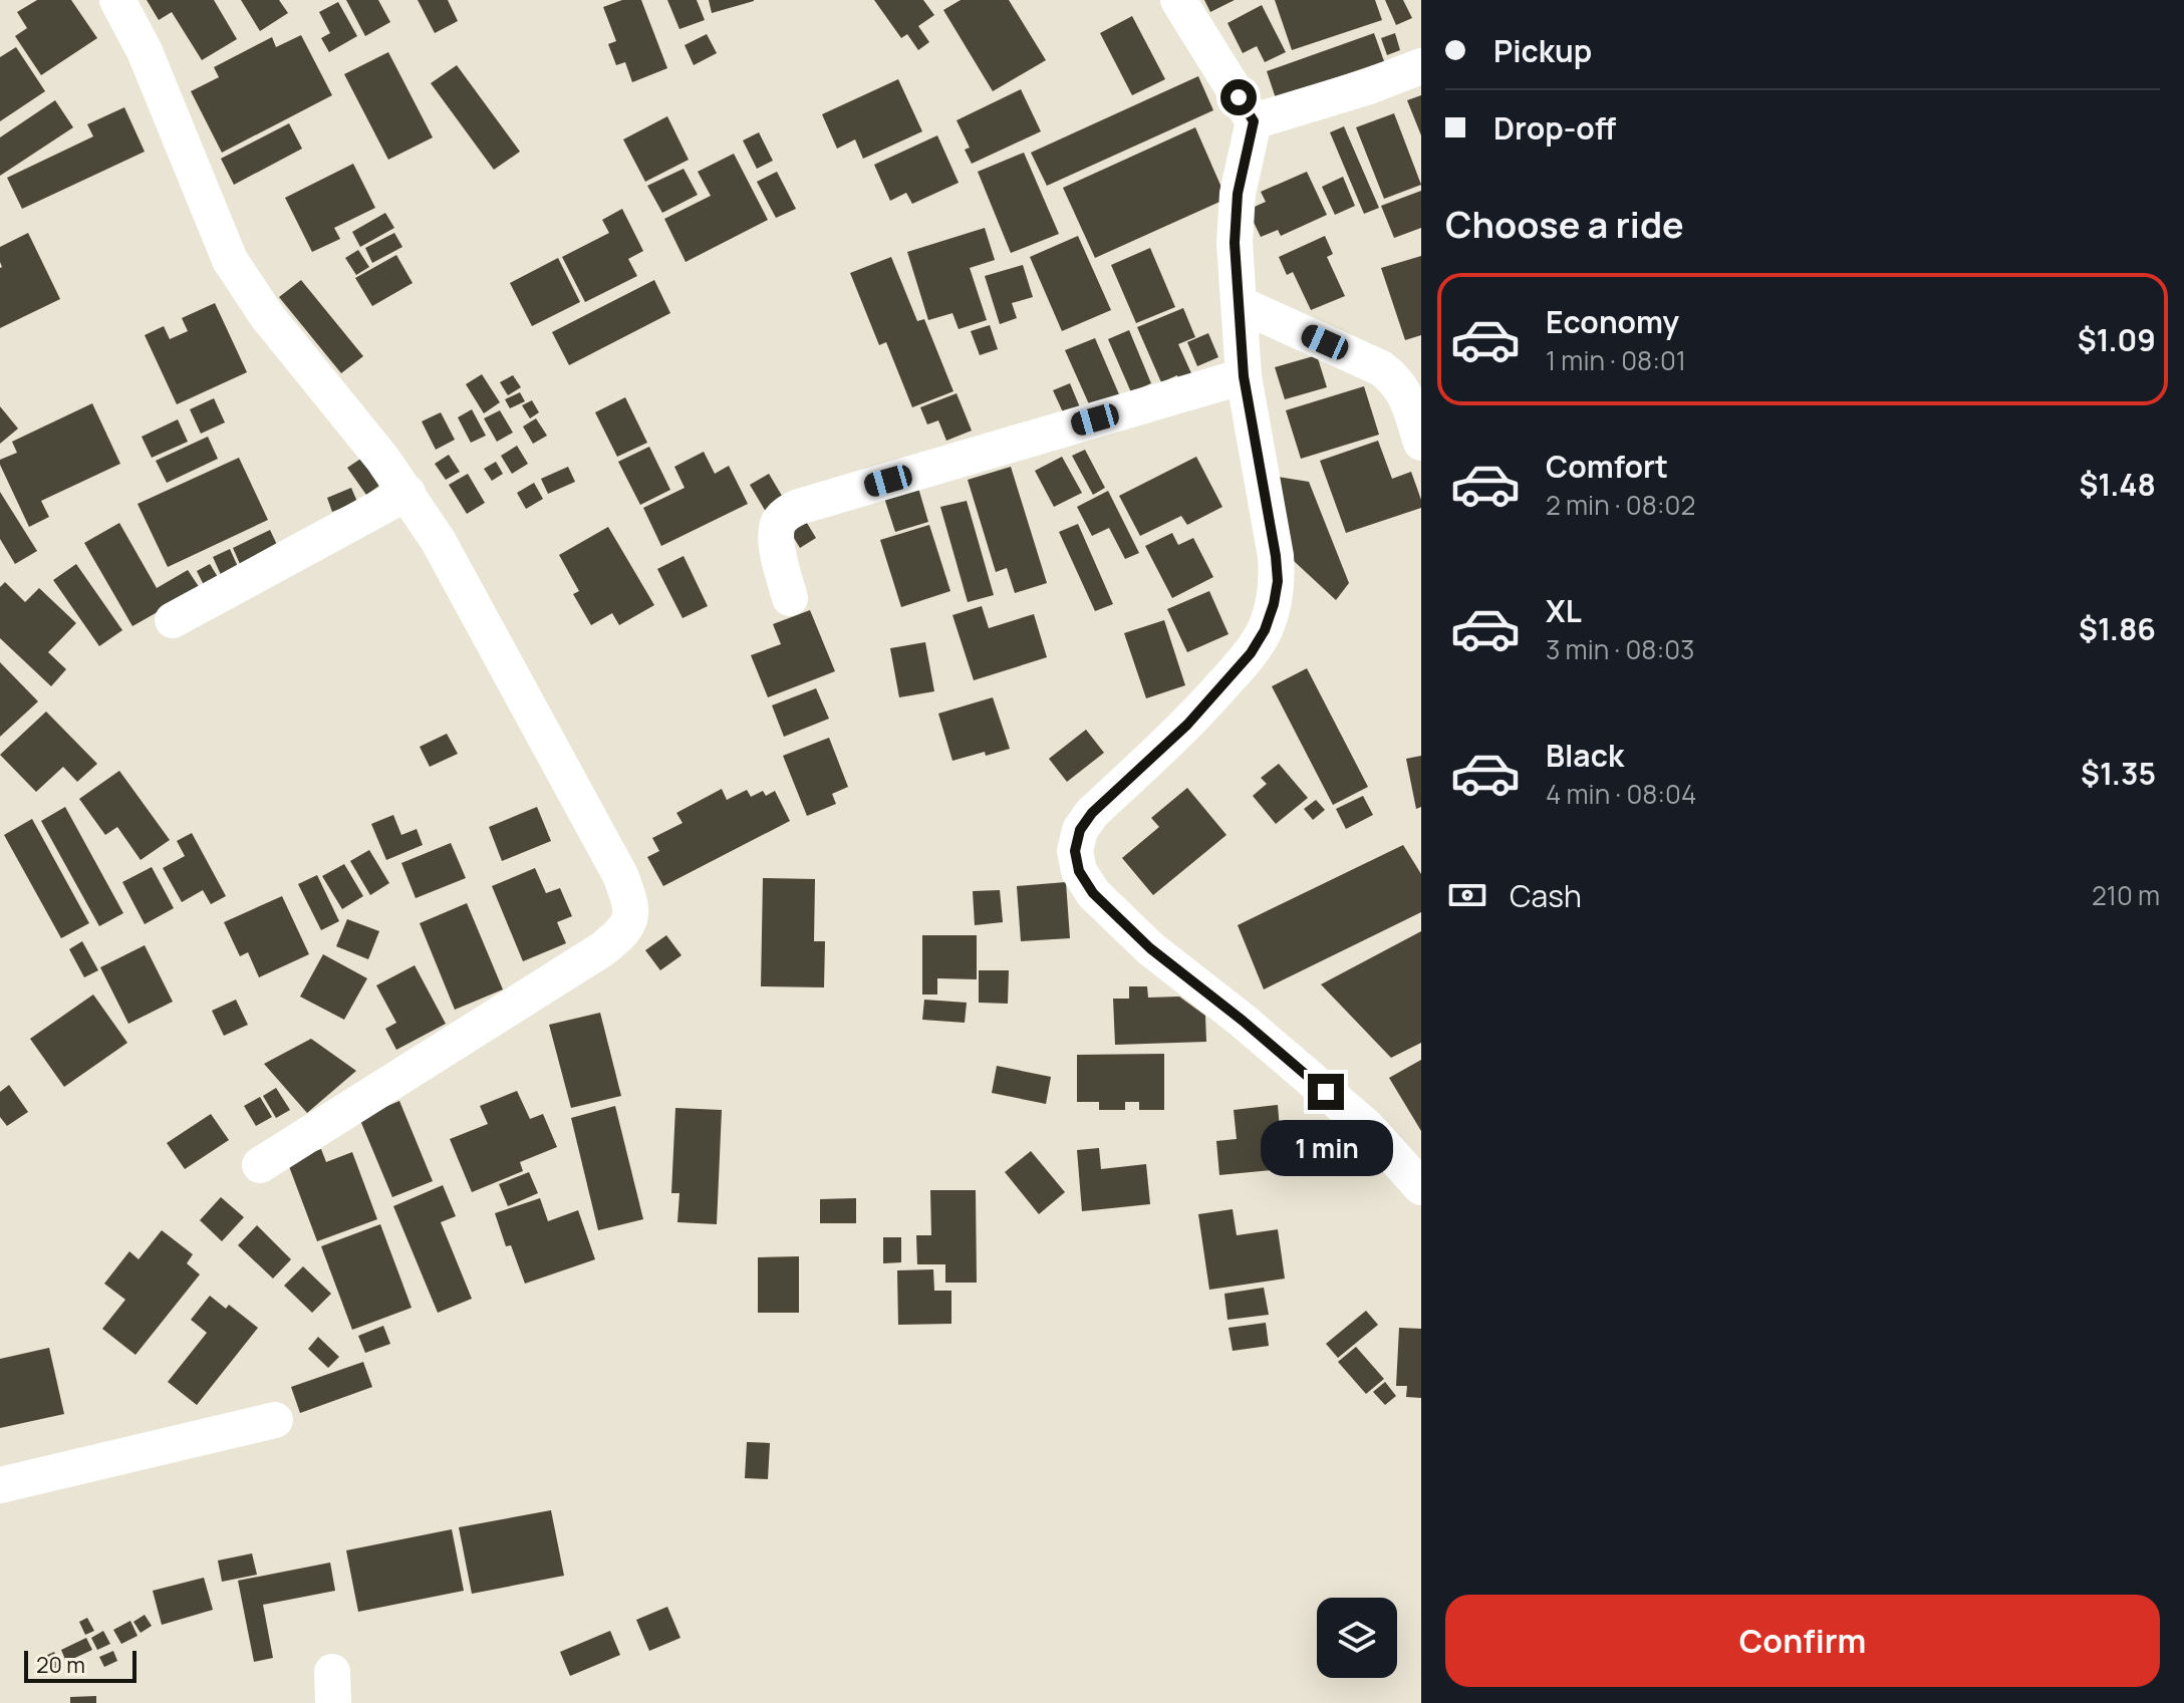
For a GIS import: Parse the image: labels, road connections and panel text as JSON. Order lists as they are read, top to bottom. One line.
{"scale_bar":"20 m","page":{"banner":["Pickup","Drop-off"],"heading":"Choose a ride","list":[{"name":"Economy","note":"1 min · 08:01","value":"$1.09"},{"name":"Comfort","note":"2 min · 08:02","value":"$1.48"},{"name":"XL","note":"3 min · 08:03","value":"$1.86"},{"name":"Black","note":"4 min · 08:04","value":"$1.35"}],"pay":["Cash","210 m"],"bubble":"1 min","buttons":"Confirm","scale":"20 m"}}
